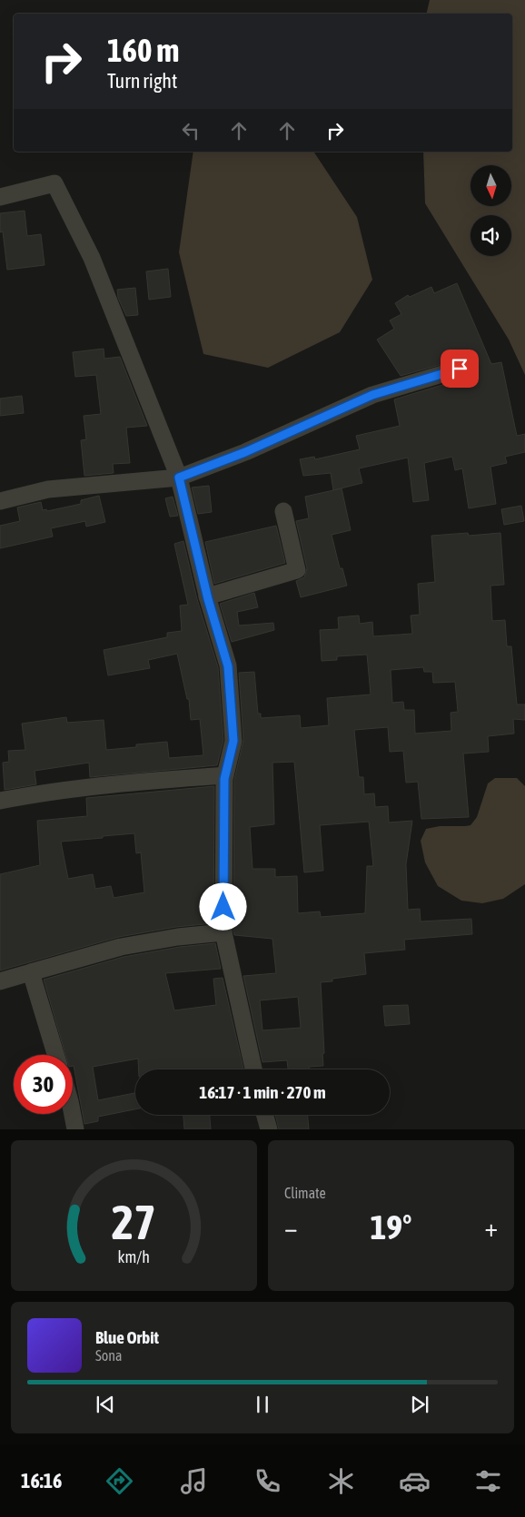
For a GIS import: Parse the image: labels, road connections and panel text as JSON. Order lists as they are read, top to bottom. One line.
{"north":"bottom","page":{"turn":["160 m","Turn right"],"limit":"30","trip":"16:17 · 1 min · 270 m","tile":"Climate","heat":["−","19°","+"],"song":["Blue Orbit","Sona"],"tabs":"16:16","gauge":["27","km/h"]}}
